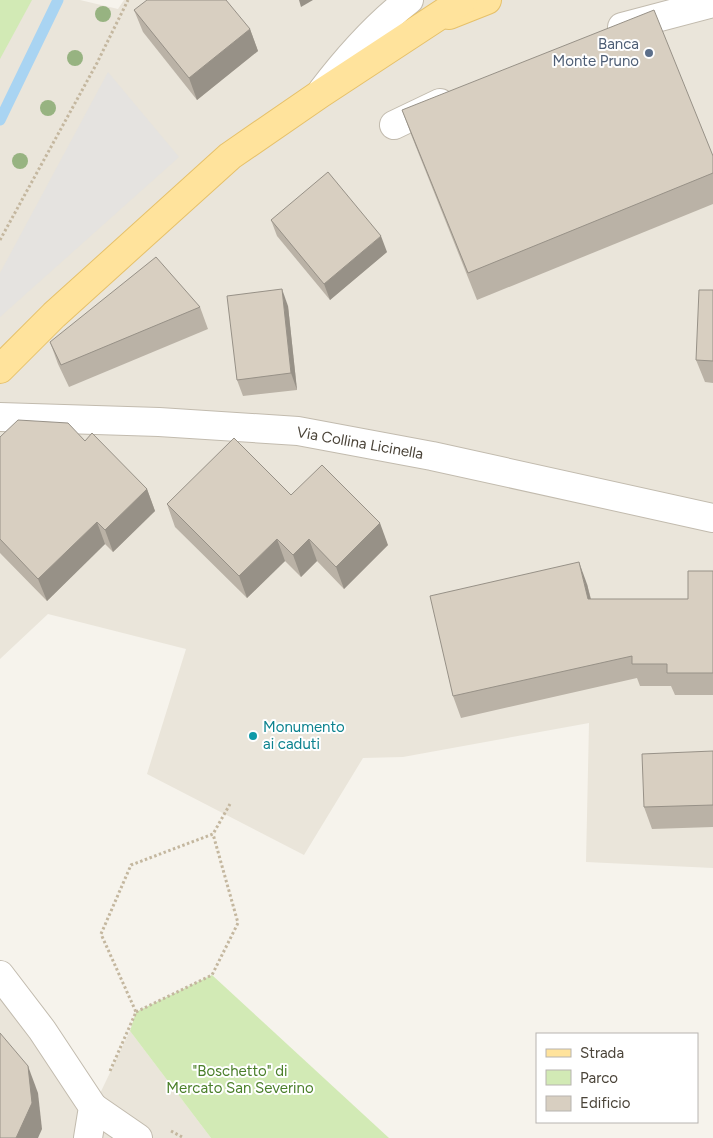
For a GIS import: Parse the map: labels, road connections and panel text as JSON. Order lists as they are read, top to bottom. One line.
{"streets":{"street":["Via Collina Licinella"]},"parks":["\"Boschetto\" di Mercato San Severino"],"places":["Banca Monte Pruno","Monumento ai caduti"],"legend":["Strada","Parco","Edificio"]}
